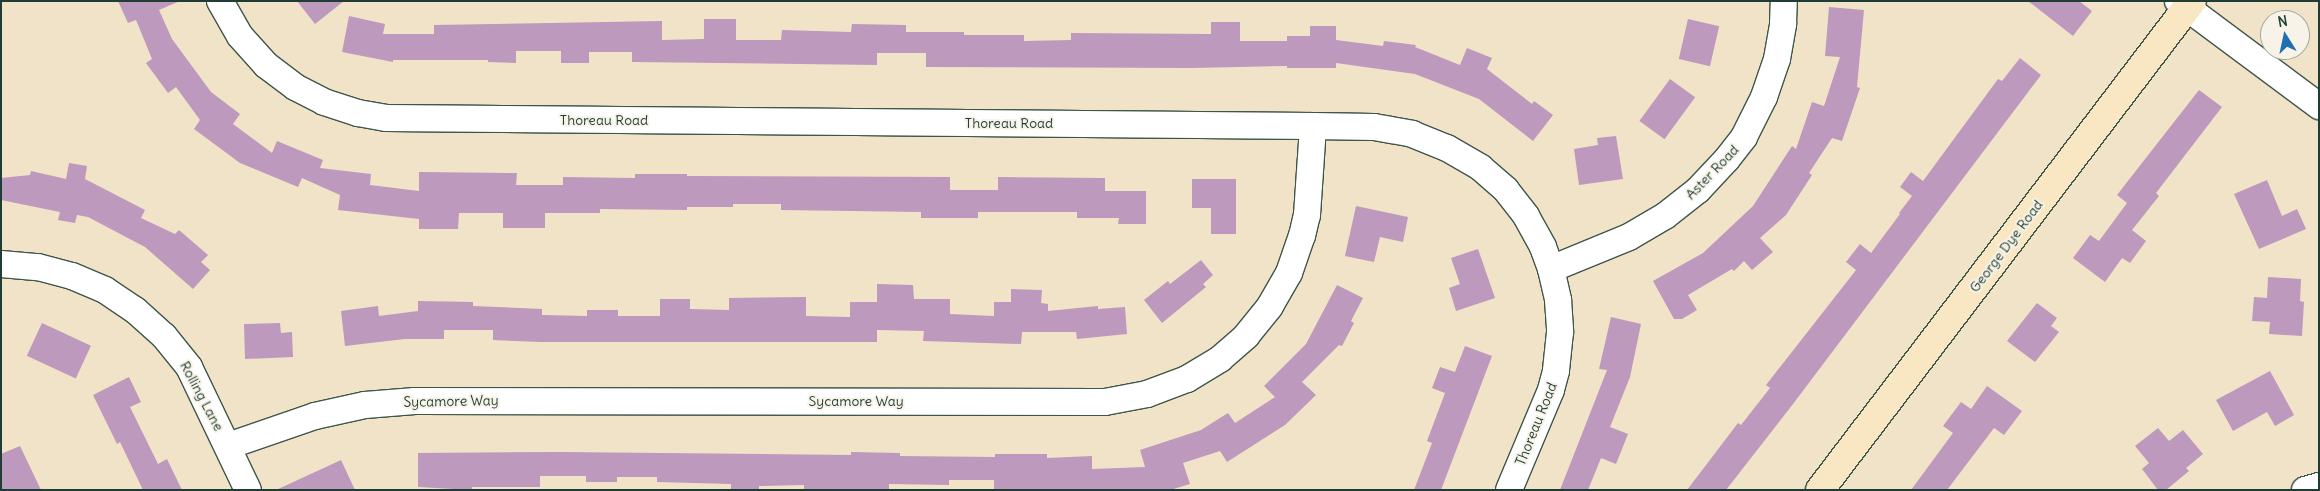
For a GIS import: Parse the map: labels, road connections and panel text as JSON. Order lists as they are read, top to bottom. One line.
{"streets":{"street":["Thoreau Road","Aster Road","George Dye Road","Rolling Lane","Sycamore Way"]},"crossings":[["Thoreau Road","Aster Road"],["Thoreau Road","Sycamore Way"],["Rolling Lane","Sycamore Way"]],"north":"top"}
